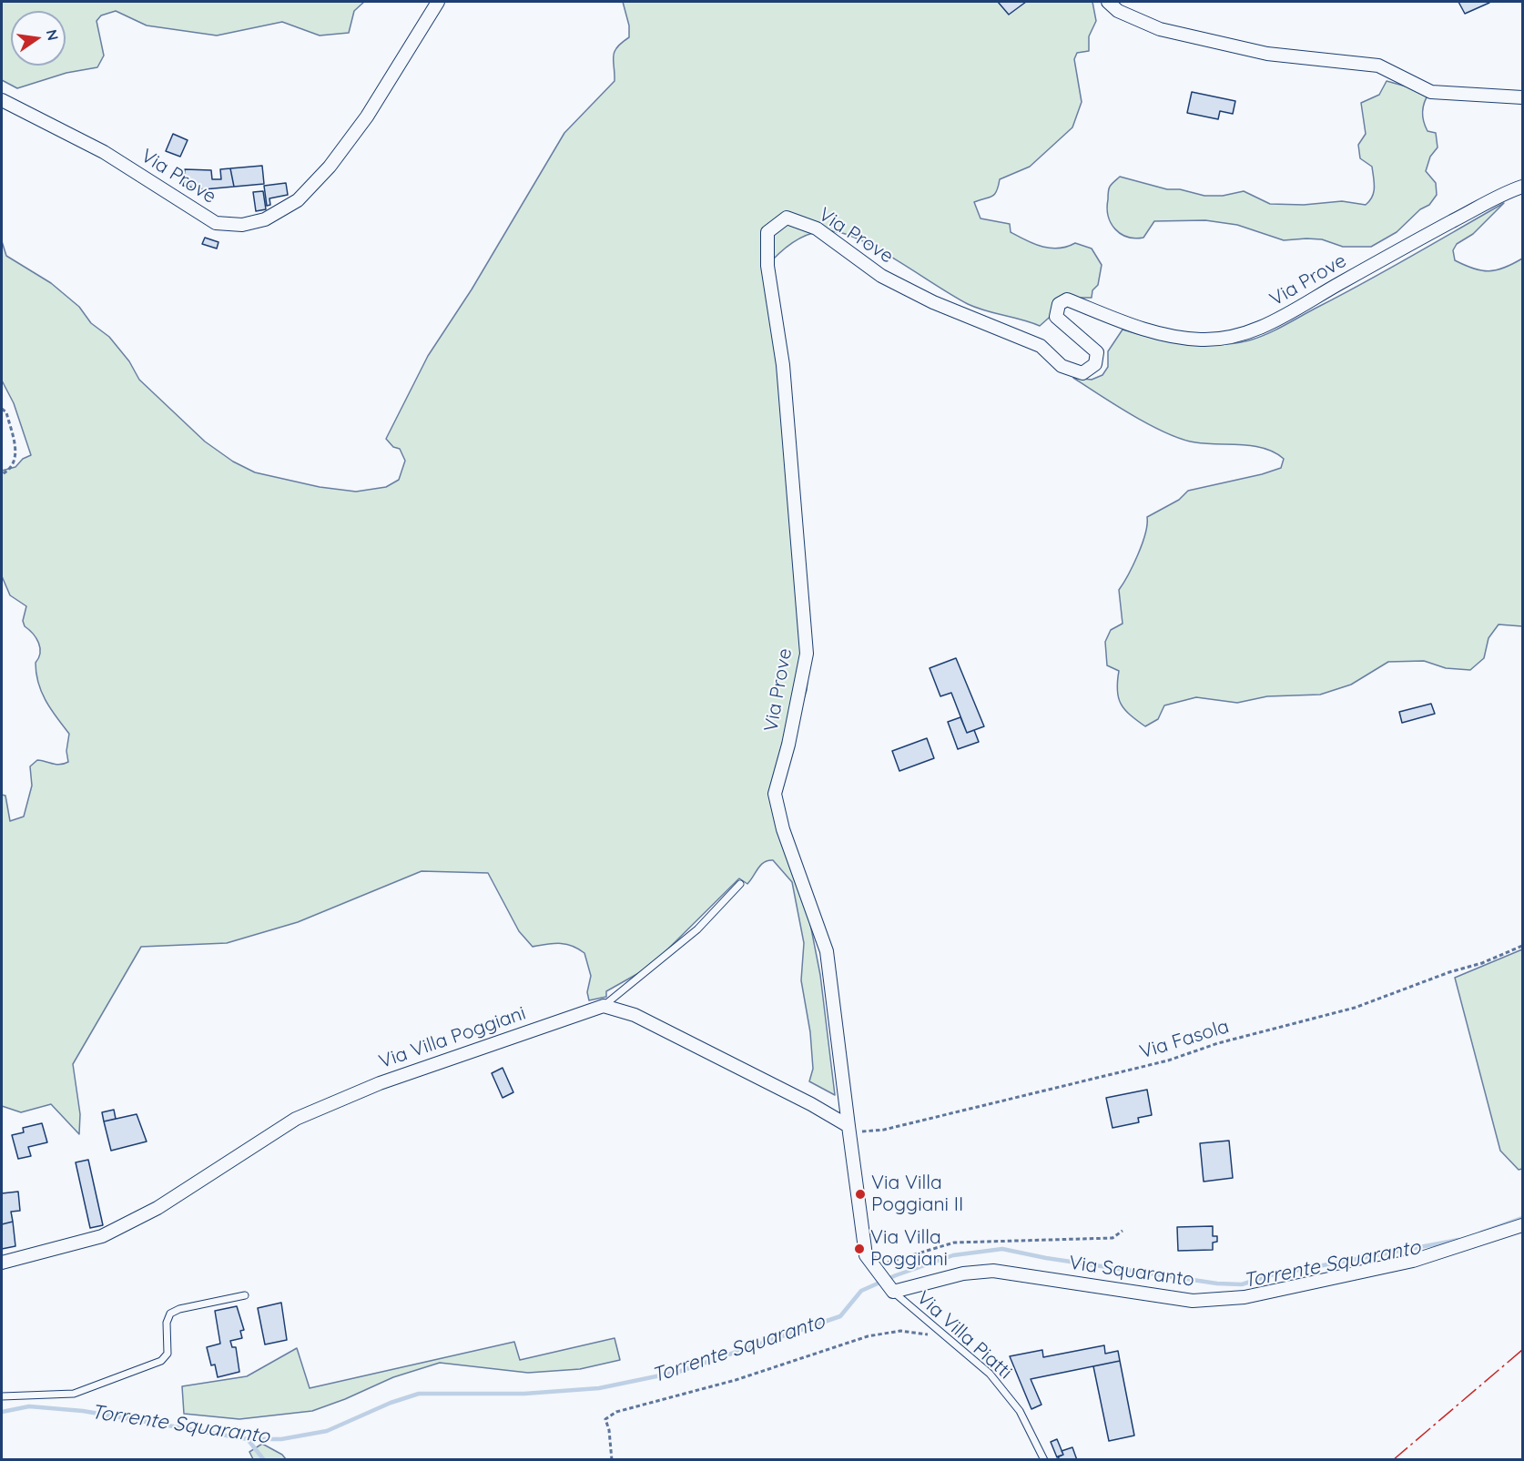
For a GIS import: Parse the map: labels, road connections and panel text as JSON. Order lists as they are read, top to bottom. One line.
{"streets":{"street":["Via Prove","Via Villa Poggiani","Via Squaranto"],"lane":["Via Villa Piatti"],"path":["Via Fasola"]},"crossings":[["Via Prove","Via Fasola"],["Via Squaranto","Via Villa Piatti"]],"water":["Torrente Squaranto"],"places":["Via Villa Poggiani II","Via Villa Poggiani"],"north":"right"}
